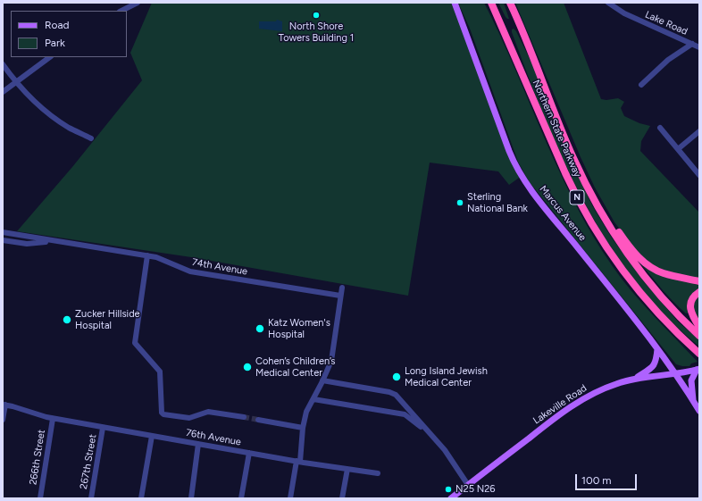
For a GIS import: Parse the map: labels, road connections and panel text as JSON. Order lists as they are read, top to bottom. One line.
{"streets":{"highway":["Northern State Parkway","N"],"main road":["Marcus Avenue","Lakeville Road"],"street":["Lake Road","74th Avenue","76th Avenue","266th Street","267th Street"]},"crossings":[["Marcus Avenue","Lakeville Road"],["76th Avenue","266th Street"],["76th Avenue","267th Street"]],"places":["North Shore Towers Building 1","Sterling National Bank","Zucker Hillside Hospital","Katz Women's Hospital","Cohen’s Children’s Medical Center","Long Island Jewish Medical Center","N25 N26"],"legend":["Road","Park"],"scale_bar":"100 m"}
